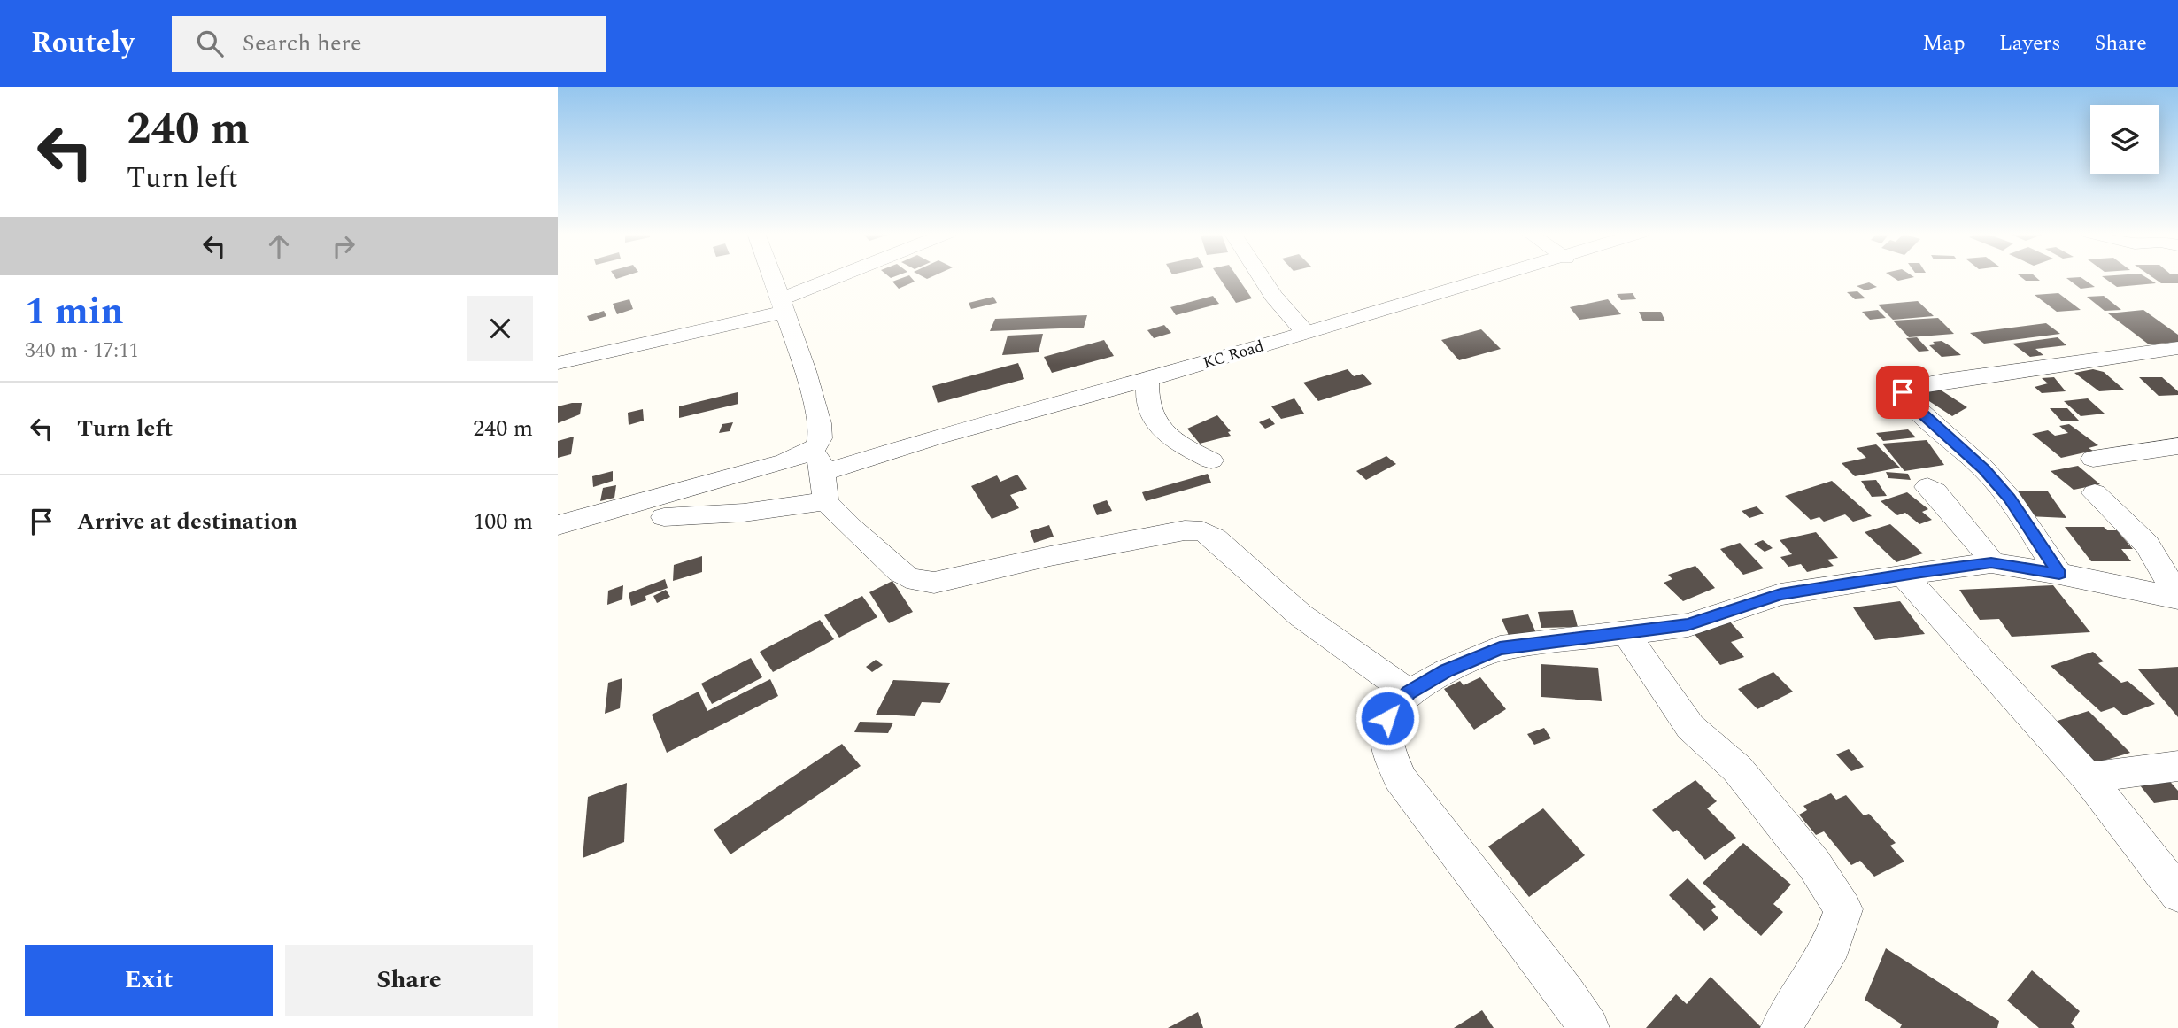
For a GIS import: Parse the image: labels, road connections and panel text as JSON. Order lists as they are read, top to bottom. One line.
{"streets":{"street":["KC Road"]},"page":{"header":"Routely","search":"Search here","nav":["Map","Layers","Share"],"turn":["240 m","Turn left"],"heading":["1 min","340 m · 17:11"],"list":[{"name":"Turn left","value":"240 m"},{"name":"Arrive at destination","value":"100 m"}],"buttons":["Exit","Share"]}}
